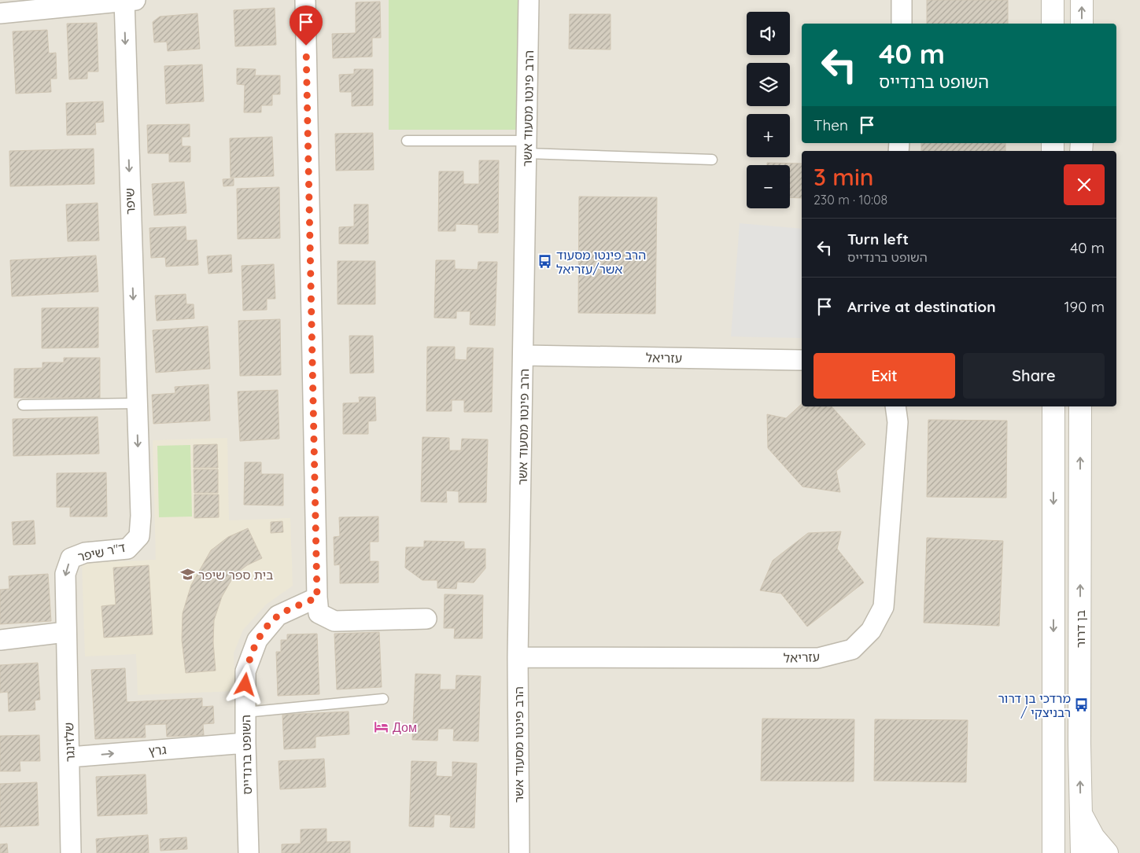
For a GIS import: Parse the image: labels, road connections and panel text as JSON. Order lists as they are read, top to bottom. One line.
{"streets":{"street":["הרב פינטו מסעוד אשר","שיפר","עזריאל","ד\"ר שיפר","בן דרור","שלזינגר","גרץ","השופט ברנדייס"]},"crossings":[["הרב פינטו מסעוד אשר","עזריאל"],["שיפר","ד\"ר שיפר"],["ד\"ר שיפר","שלזינגר"],["שלזינגר","גרץ"],["גרץ","השופט ברנדייס"]],"one_way":["שיפר","גרץ"],"places":{"bus stop":["הרב פינטו מסעוד אשר/עזריאל","מרדכי בן דרור / רבניצקי"],"school or university":["בית ספר שיפר"],"hotel":["Дом"]},"page":{"map_buttons":["+","−"],"turn":["40 m","השופט ברנדייס"],"then":"Then","heading":["3 min","230 m · 10:08"],"list":[{"name":"Turn left","note":"השופט ברנדייס","value":"40 m"},{"name":"Arrive at destination","value":"190 m"}],"buttons":["Exit","Share"]}}
